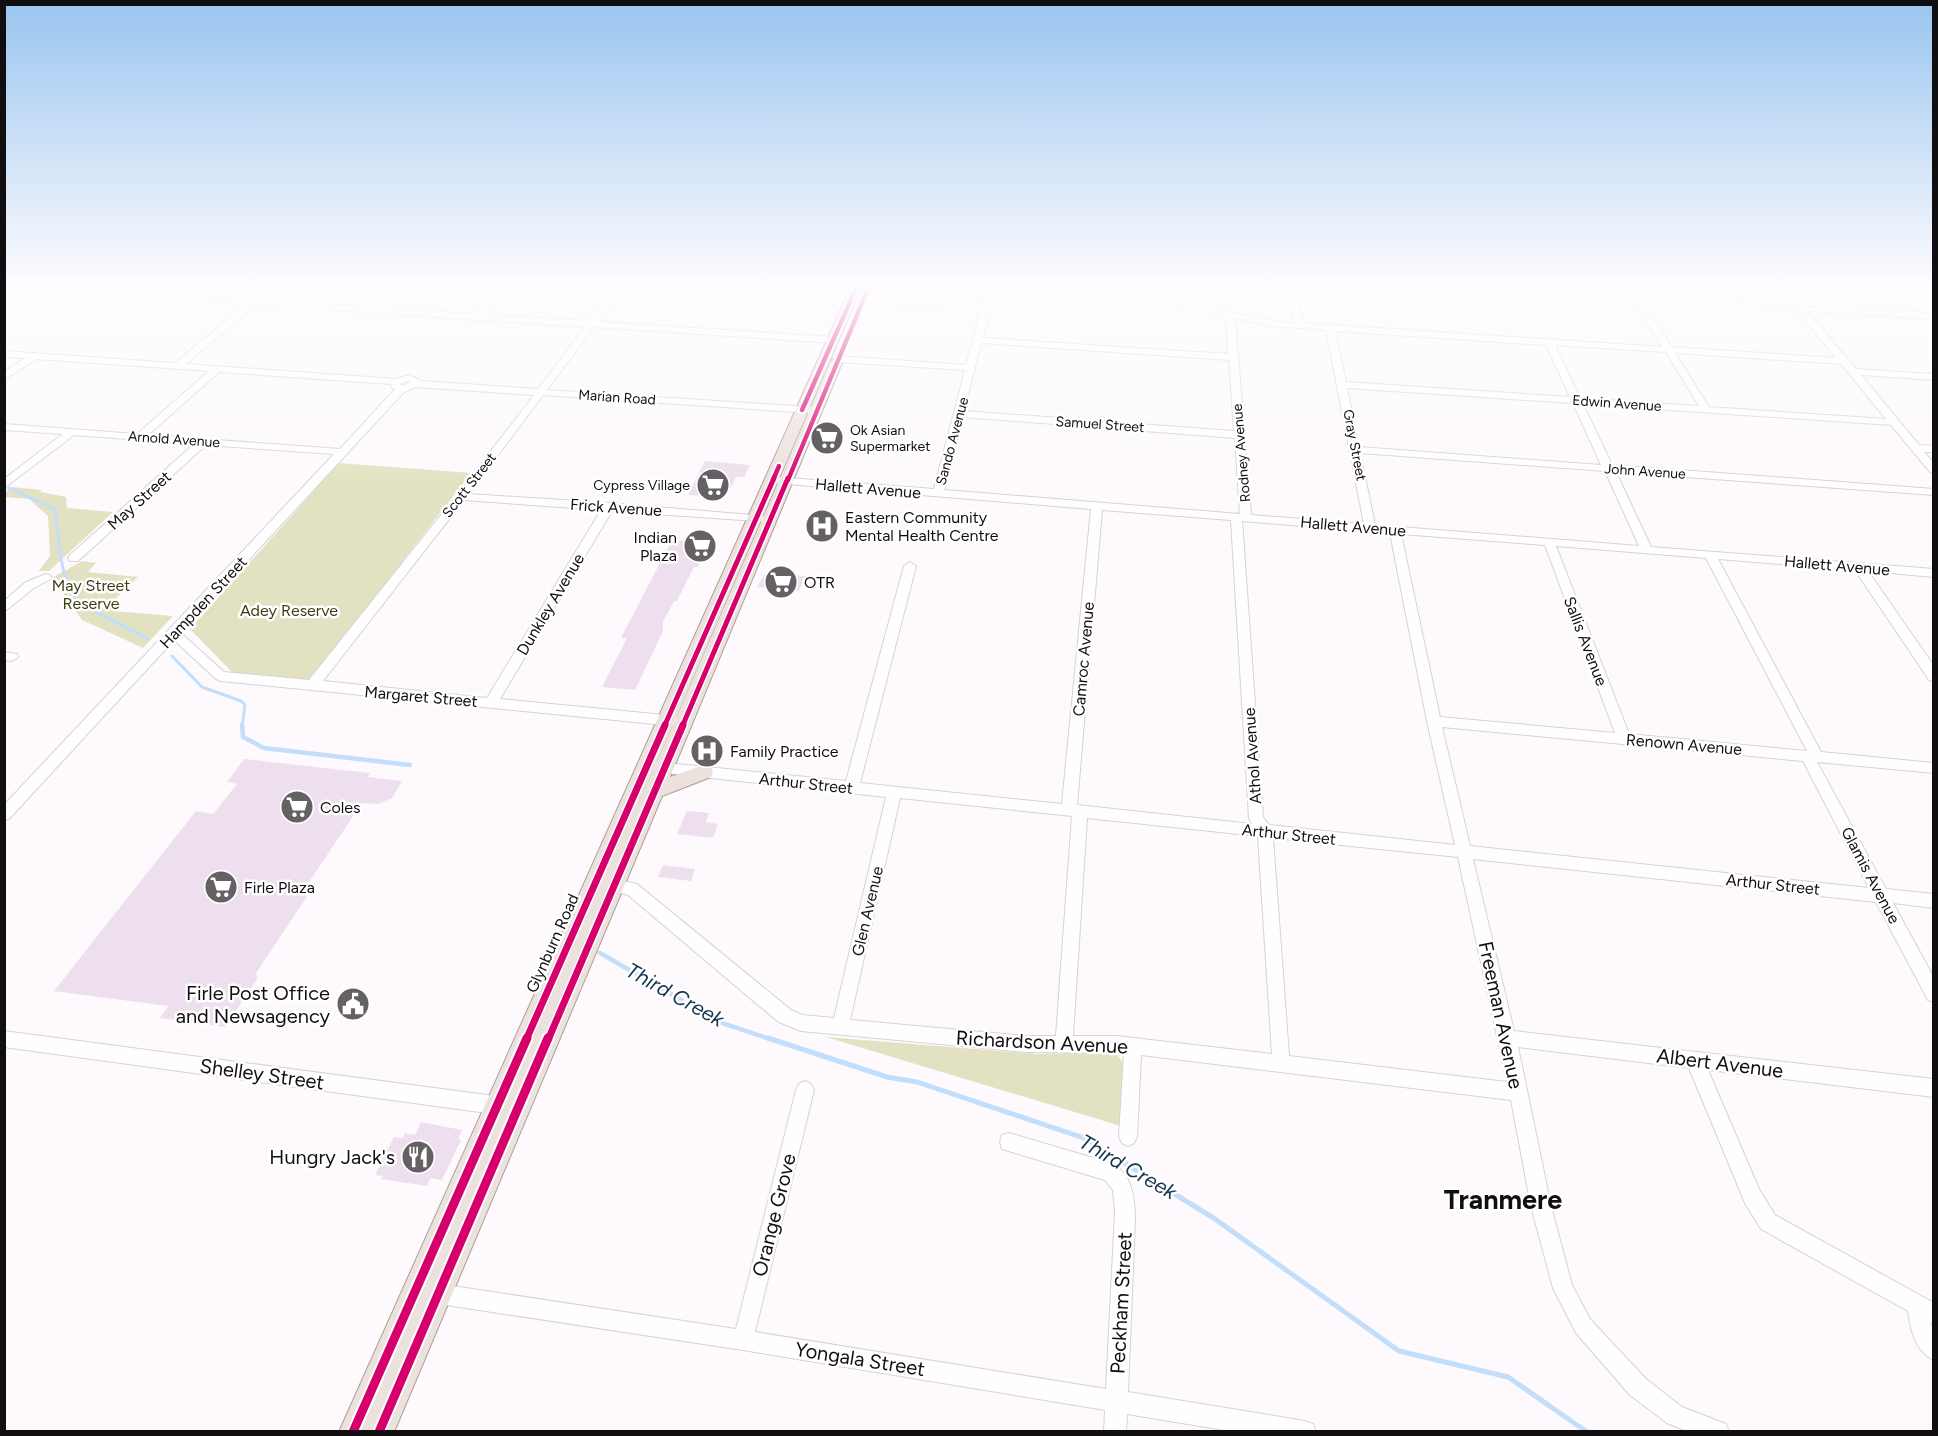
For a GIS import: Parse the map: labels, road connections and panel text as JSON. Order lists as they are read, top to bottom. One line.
{"streets":{"main road":["Glynburn Road"],"street":["Marian Road","Edwin Avenue","Samuel Street","Arnold Avenue","Sando Avenue","Gray Street","Rodney Avenue","John Avenue","Scott Street","Hallett Avenue","May Street","Frick Avenue","Hampden Street","Dunkley Avenue","Sallis Avenue","Camroc Avenue","Margaret Street","Renown Avenue","Athol Avenue","Arthur Street","Glamis Avenue","Glen Avenue","Freeman Avenue","Richardson Avenue","Albert Avenue","Shelley Street","Orange Grove","Peckham Street","Yongala Street"]},"crossings":[["Marian Road","Scott Street"],["Marian Road","Hampden Street"],["Marian Road","Glynburn Road"],["Edwin Avenue","Gray Street"],["Samuel Street","Sando Avenue"],["Samuel Street","Rodney Avenue"],["Arnold Avenue","May Street"],["Arnold Avenue","Hampden Street"],["Sando Avenue","Hallett Avenue"],["Gray Street","John Avenue"],["Gray Street","Hallett Avenue"],["Rodney Avenue","Hallett Avenue"],["Rodney Avenue","Athol Avenue"],["Scott Street","Frick Avenue"],["Scott Street","Margaret Street"],["Hallett Avenue","Sallis Avenue"],["Hallett Avenue","Camroc Avenue"],["Hallett Avenue","Athol Avenue"],["Hallett Avenue","Glamis Avenue"],["Hallett Avenue","Glynburn Road"],["Hallett Avenue","Freeman Avenue"],["Frick Avenue","Dunkley Avenue"],["Frick Avenue","Glynburn Road"],["Hampden Street","Margaret Street"],["Dunkley Avenue","Margaret Street"],["Sallis Avenue","Renown Avenue"],["Camroc Avenue","Arthur Street"],["Camroc Avenue","Richardson Avenue"],["Margaret Street","Glynburn Road"],["Renown Avenue","Glamis Avenue"],["Renown Avenue","Freeman Avenue"],["Athol Avenue","Arthur Street"],["Athol Avenue","Richardson Avenue"],["Arthur Street","Glamis Avenue"],["Arthur Street","Glen Avenue"],["Arthur Street","Glynburn Road"],["Arthur Street","Freeman Avenue"],["Glen Avenue","Richardson Avenue"],["Glynburn Road","Richardson Avenue"],["Glynburn Road","Shelley Street"],["Glynburn Road","Yongala Street"],["Freeman Avenue","Richardson Avenue"],["Freeman Avenue","Albert Avenue"],["Orange Grove","Yongala Street"],["Peckham Street","Yongala Street"]],"districts":["Tranmere"],"water":["Third Creek"],"parks":["May Street Reserve","Adey Reserve"],"places":{"supermarket":["Ok Asian Supermarket","Cypress Village","Indian Plaza","OTR","Coles","Firle Plaza"],"hospital":["Eastern Community Mental Health Centre","Family Practice"],"public building":["Firle Post Office and Newsagency"],"restaurant":["Hungry Jack's"]}}
